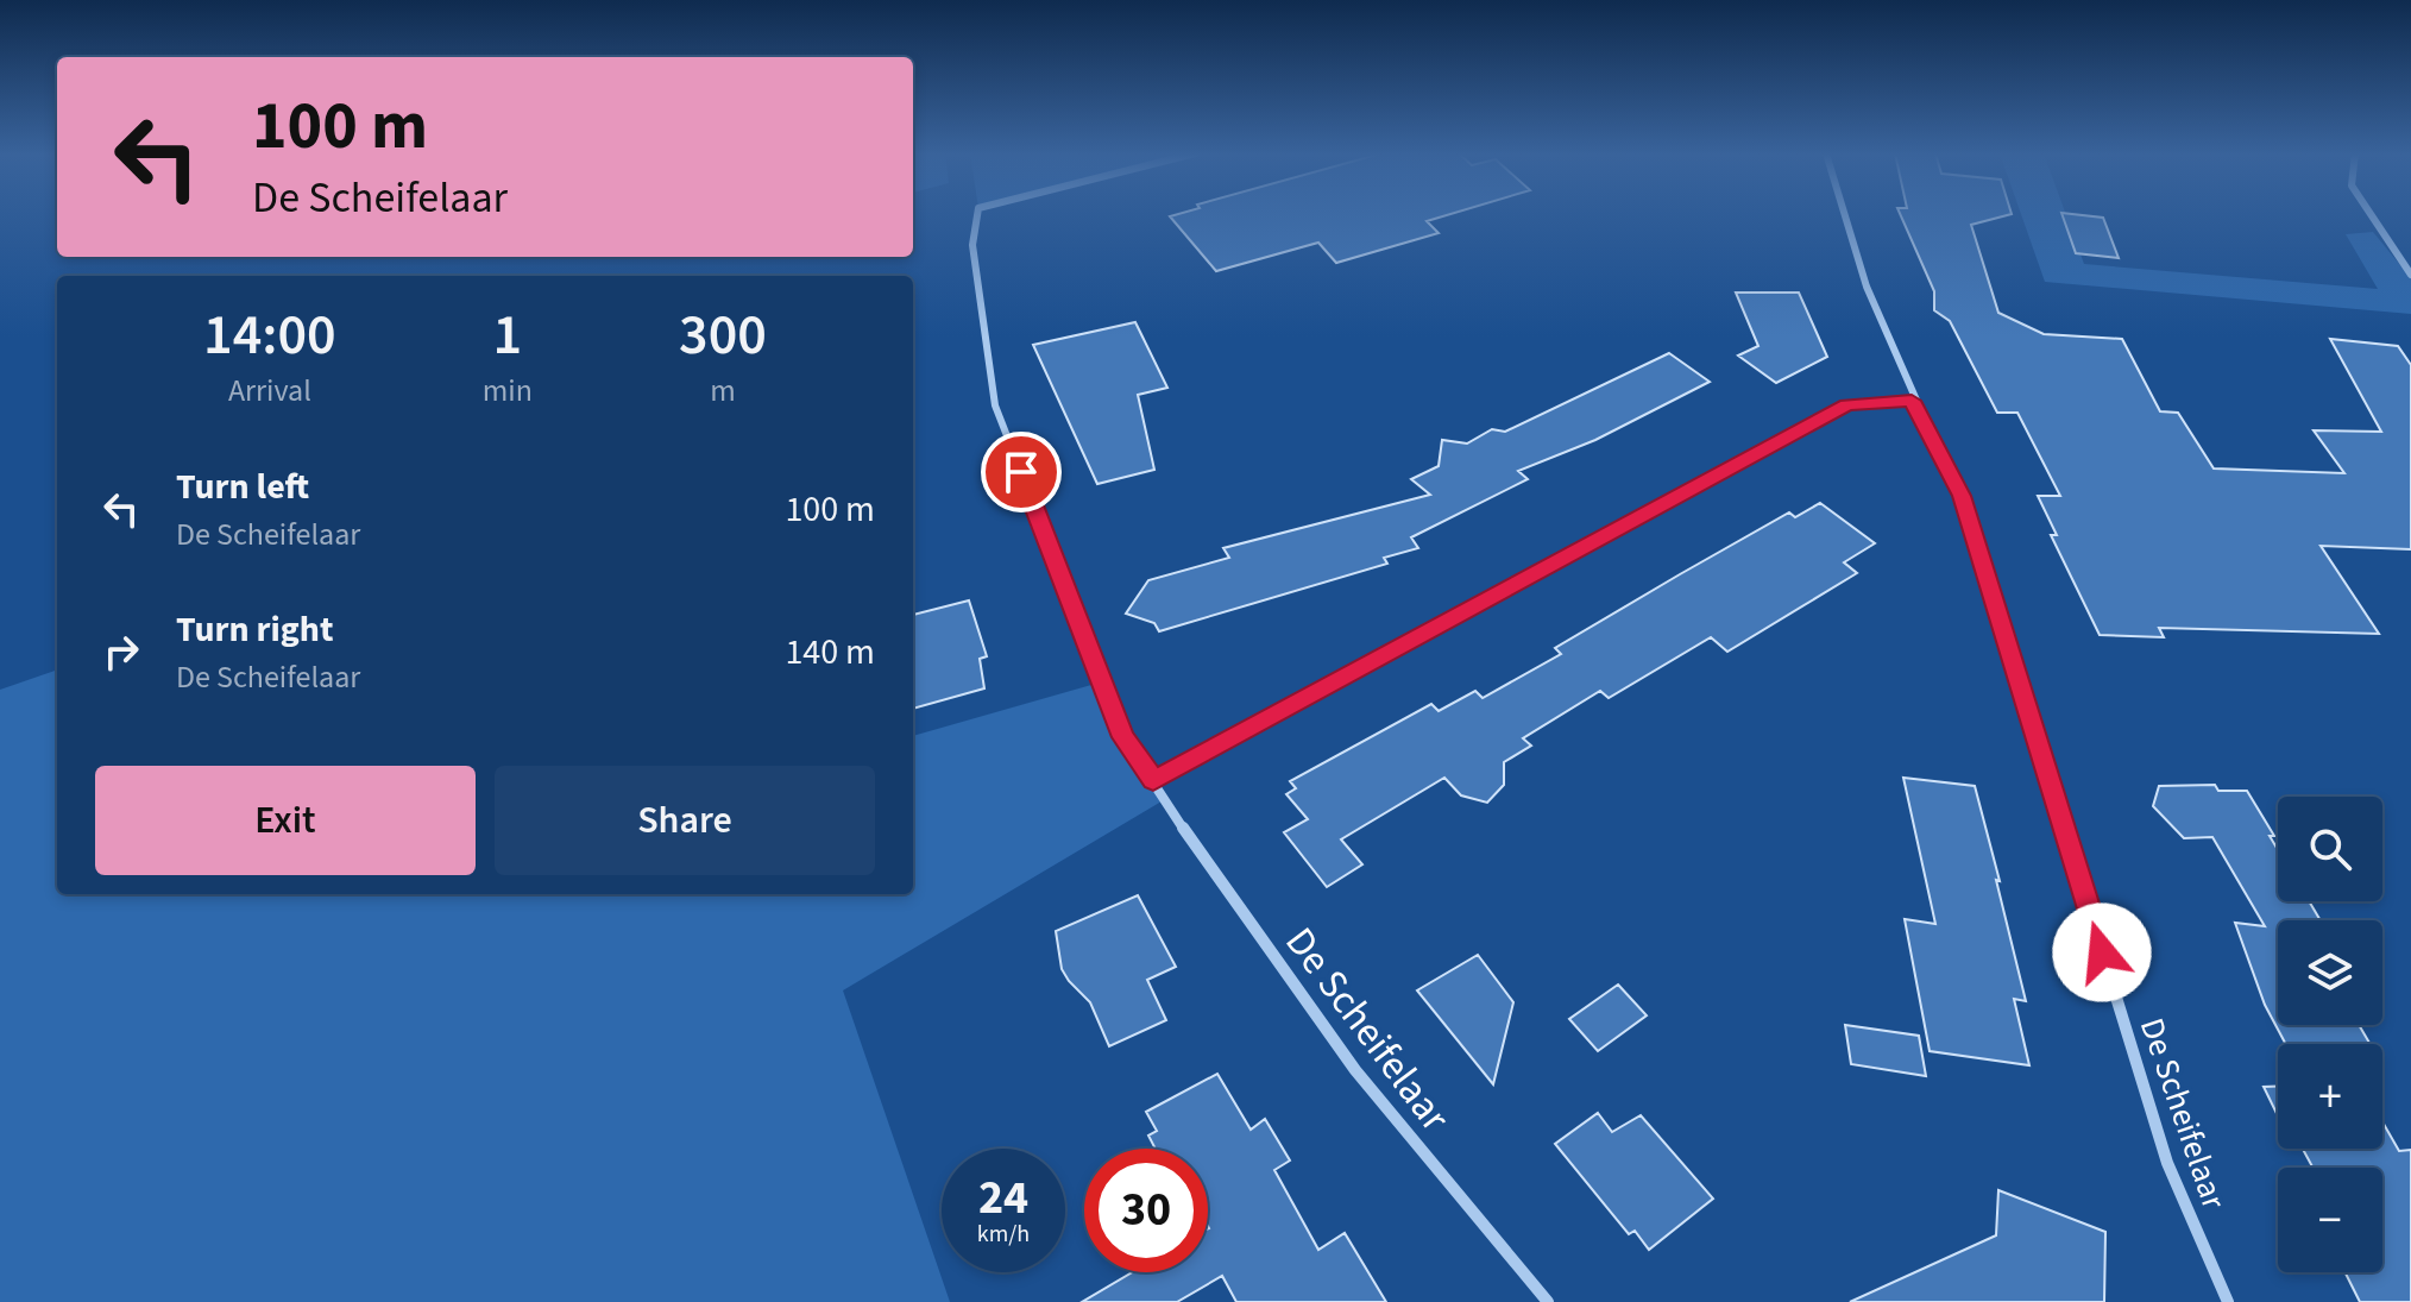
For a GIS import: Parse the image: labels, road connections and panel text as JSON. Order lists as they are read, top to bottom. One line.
{"streets":{"street":["De Scheifelaar"]},"page":{"turn":["100 m","De Scheifelaar"],"eta":["14:00","Arrival","1","min","300","m"],"list":[{"name":"Turn left","note":"De Scheifelaar","value":"100 m"},{"name":"Turn right","note":"De Scheifelaar","value":"140 m"}],"buttons":["Exit","Share"],"map_buttons":["+","−"],"speed":"24 km/h","limit":"30"}}
